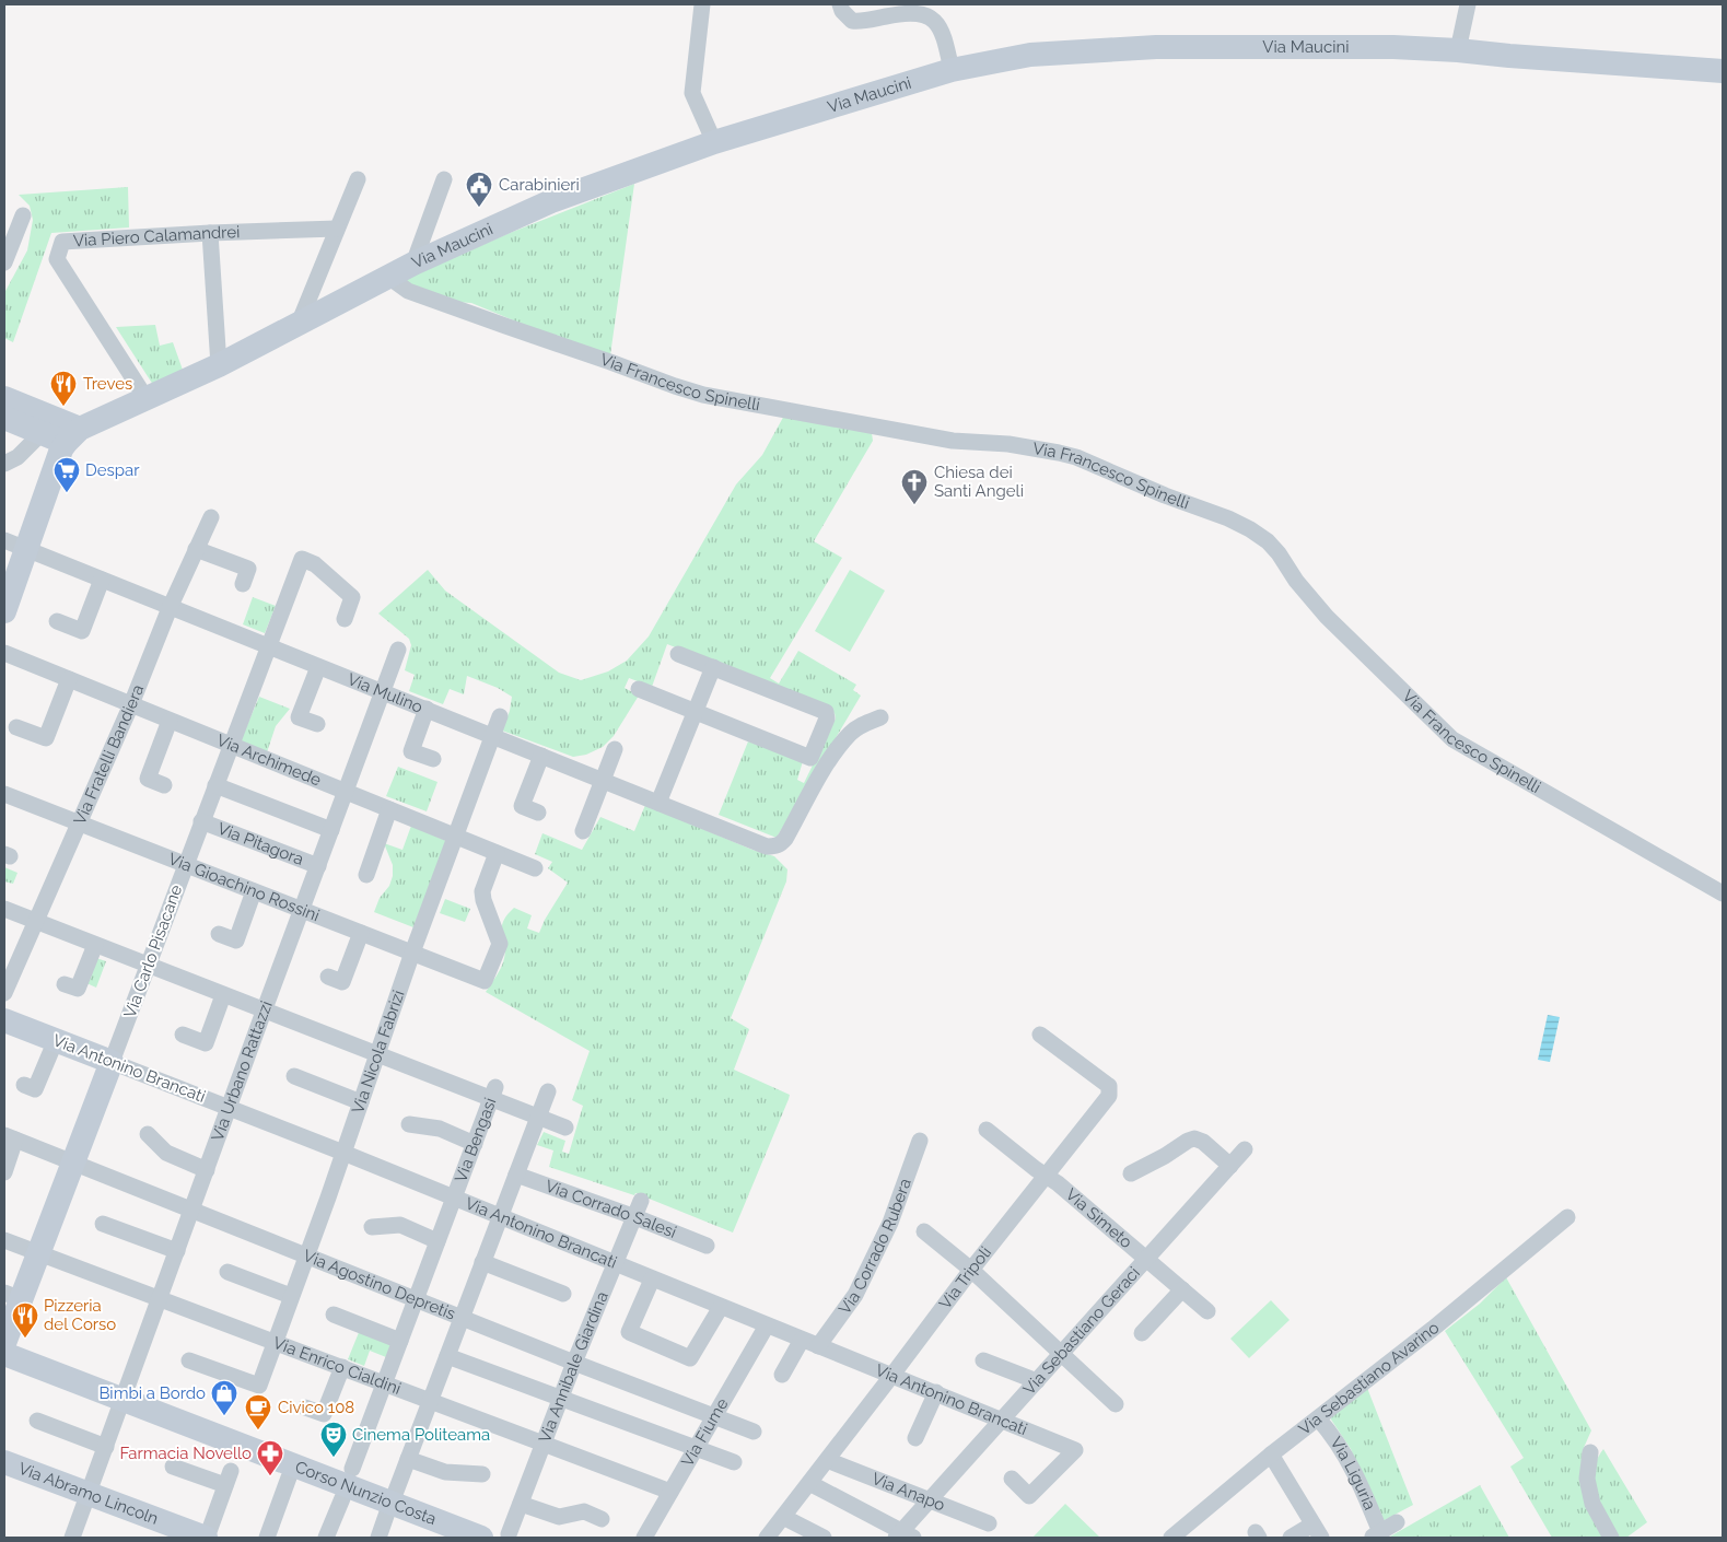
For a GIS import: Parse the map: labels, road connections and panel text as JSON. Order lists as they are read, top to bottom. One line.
{"streets":{"street":["Via Maucini","Via Piero Calamandrei","Via Francesco Spinelli","Via Mulino","Via Fratelli Bandiera","Via Archimede","Via Pitagora","Via Gioachino Rossini","Via Carlo Pisacane","Via Nicola Fabrizi","Via Antonino Brancati","Via Urbano Rattazzi","Via Bengasi","Via Corrado Salesi","Via Simeto","Via Corrado Rubera","Via Tripoli","Via Agostino Depretis","Via Sebastiano Geraci","Via Enrico Cialdini","Via Annibale Giardina","Via Sebastiano Avarino","Via Fiume","Via Liguria","Corso Nunzio Costa","Via Anapo","Via Abramo Lincoln"]},"crossings":[["Via Maucini","Via Piero Calamandrei"],["Via Maucini","Via Francesco Spinelli"],["Via Mulino","Via Fratelli Bandiera"],["Via Mulino","Via Carlo Pisacane"],["Via Mulino","Via Nicola Fabrizi"],["Via Mulino","Via Urbano Rattazzi"],["Via Fratelli Bandiera","Via Archimede"],["Via Fratelli Bandiera","Via Gioachino Rossini"],["Via Archimede","Via Gioachino Rossini"],["Via Archimede","Via Carlo Pisacane"],["Via Archimede","Via Nicola Fabrizi"],["Via Archimede","Via Urbano Rattazzi"],["Via Pitagora","Via Carlo Pisacane"],["Via Pitagora","Via Urbano Rattazzi"],["Via Gioachino Rossini","Via Carlo Pisacane"],["Via Gioachino Rossini","Via Nicola Fabrizi"],["Via Gioachino Rossini","Via Urbano Rattazzi"],["Via Carlo Pisacane","Via Antonino Brancati"],["Via Carlo Pisacane","Via Agostino Depretis"],["Via Carlo Pisacane","Via Enrico Cialdini"],["Via Nicola Fabrizi","Via Antonino Brancati"],["Via Nicola Fabrizi","Via Agostino Depretis"],["Via Nicola Fabrizi","Via Enrico Cialdini"],["Via Antonino Brancati","Via Urbano Rattazzi"],["Via Antonino Brancati","Via Bengasi"],["Via Antonino Brancati","Via Corrado Rubera"],["Via Antonino Brancati","Via Tripoli"],["Via Antonino Brancati","Via Sebastiano Geraci"],["Via Antonino Brancati","Via Annibale Giardina"],["Via Antonino Brancati","Via Fiume"],["Via Urbano Rattazzi","Via Agostino Depretis"],["Via Urbano Rattazzi","Via Enrico Cialdini"],["Via Urbano Rattazzi","Corso Nunzio Costa"],["Via Urbano Rattazzi","Via Abramo Lincoln"],["Via Bengasi","Via Agostino Depretis"],["Via Bengasi","Via Enrico Cialdini"],["Via Corrado Salesi","Via Annibale Giardina"],["Via Simeto","Via Tripoli"],["Via Simeto","Via Sebastiano Geraci"],["Via Tripoli","Via Anapo"],["Via Agostino Depretis","Via Annibale Giardina"],["Via Agostino Depretis","Via Fiume"],["Via Sebastiano Geraci","Via Anapo"],["Via Enrico Cialdini","Via Annibale Giardina"],["Via Enrico Cialdini","Via Fiume"],["Via Sebastiano Avarino","Via Liguria"]],"places":{"public building":["Carabinieri"],"restaurant":["Treves","Pizzeria del Corso"],"supermarket":["Despar"],"church":["Chiesa dei Santi Angeli"],"shop":["Bimbi a Bordo"],"cafe":["Civico 108"],"theatre":["Cinema Politeama"],"pharmacy":["Farmacia Novello"]}}
